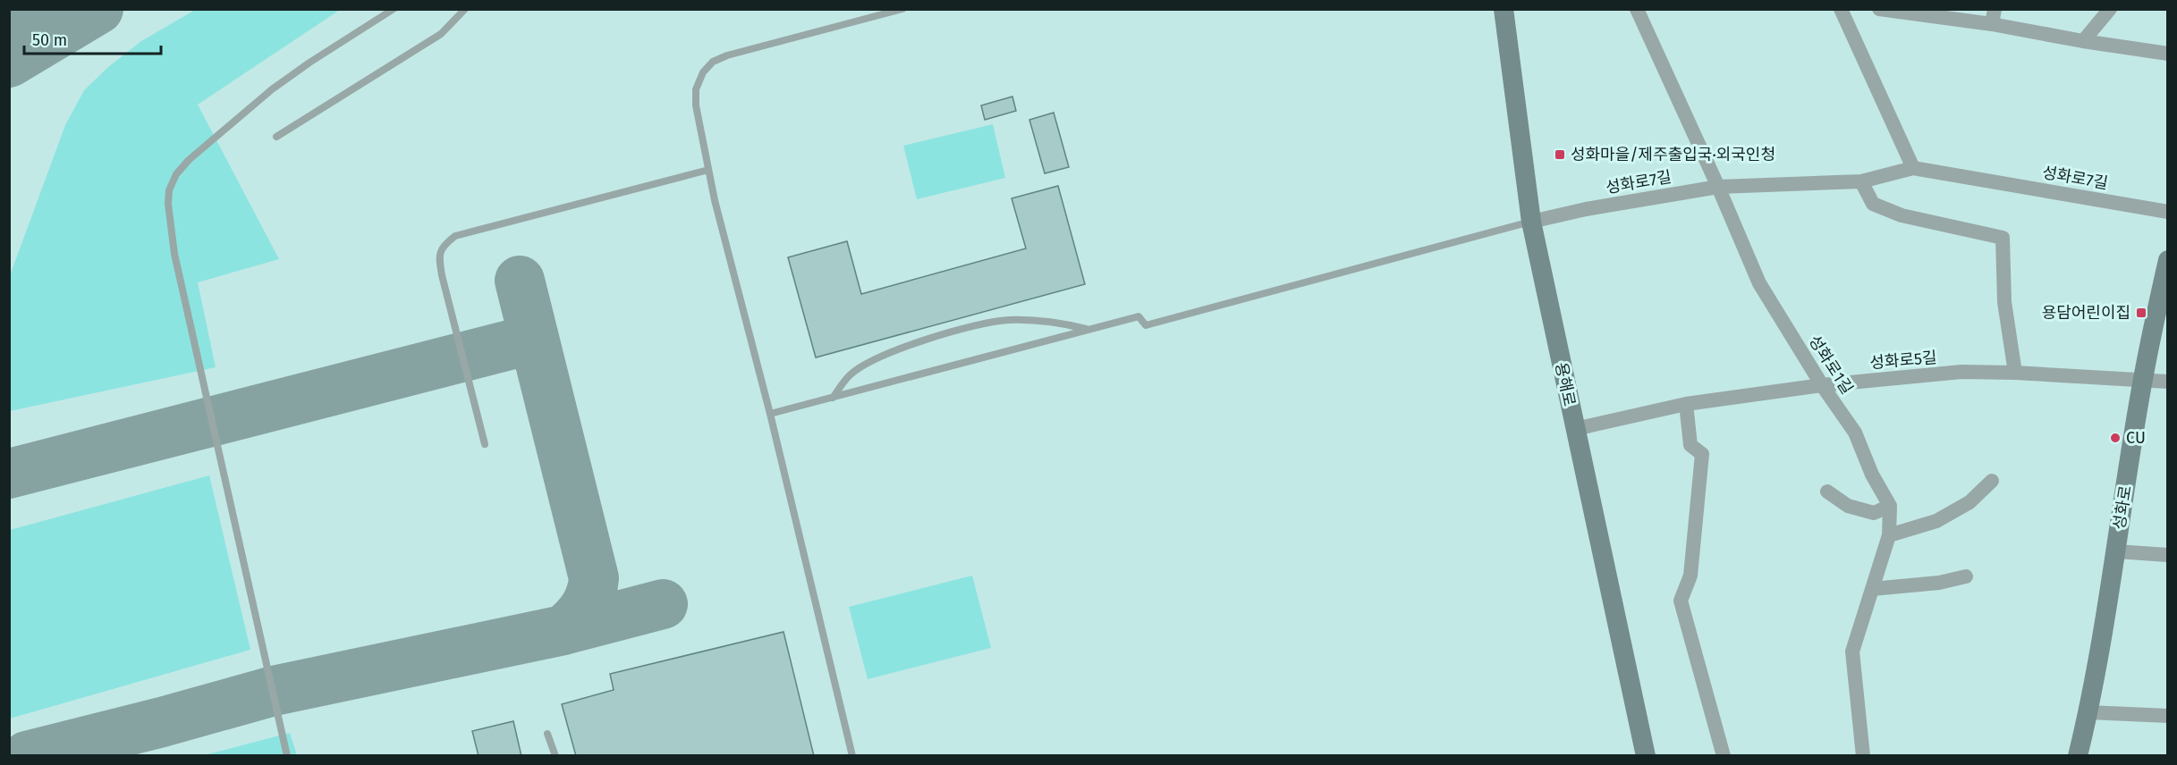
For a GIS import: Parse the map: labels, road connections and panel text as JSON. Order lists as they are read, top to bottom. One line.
{"streets":{"main road":["용해로","성화로"],"street":["성화로7길","성화로5길","성화로1길"]},"crossings":[["성화로7길","성화로1길"],["성화로7길","용해로"],["성화로5길","성화로1길"],["성화로5길","용해로"],["성화로5길","성화로"]],"places":{"transit":["성화마을/제주출입국·외국인청","용담어린이집"],"other":["CU"]},"scale_bar":"50 m"}
